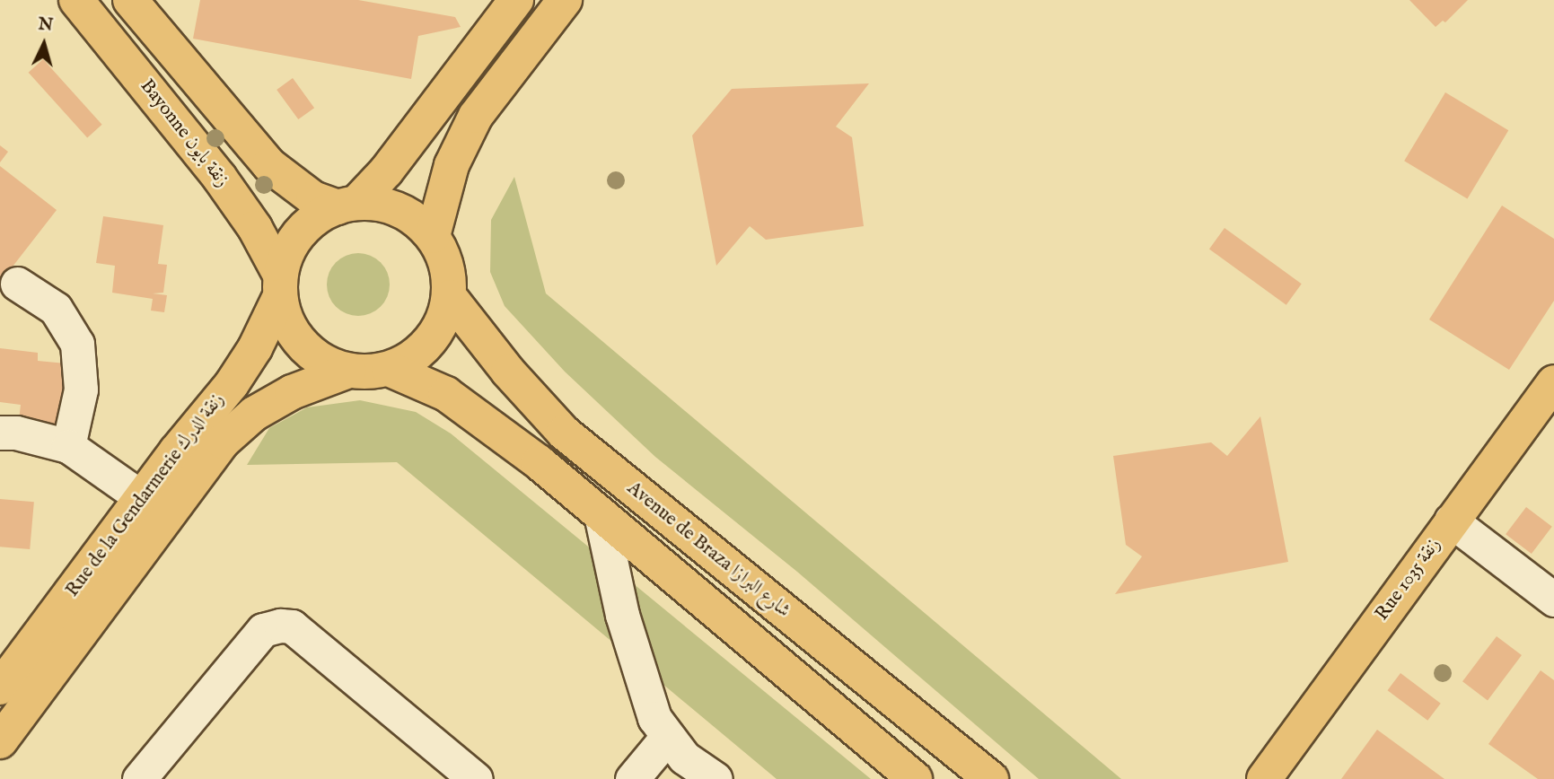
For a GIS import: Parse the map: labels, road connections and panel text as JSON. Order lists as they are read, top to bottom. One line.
{"streets":{"main road":["Bayonne زنقة بايون","Rue de la Gendarmerie زنقة الدرك","Avenue de Braza شارع البرازا","Rue 1035 زنقة"]},"crossings":[["Bayonne زنقة بايون","Rue de la Gendarmerie زنقة الدرك"],["Bayonne زنقة بايون","Avenue de Braza شارع البرازا"],["Rue de la Gendarmerie زنقة الدرك","Avenue de Braza شارع البرازا"]],"north":"top"}
